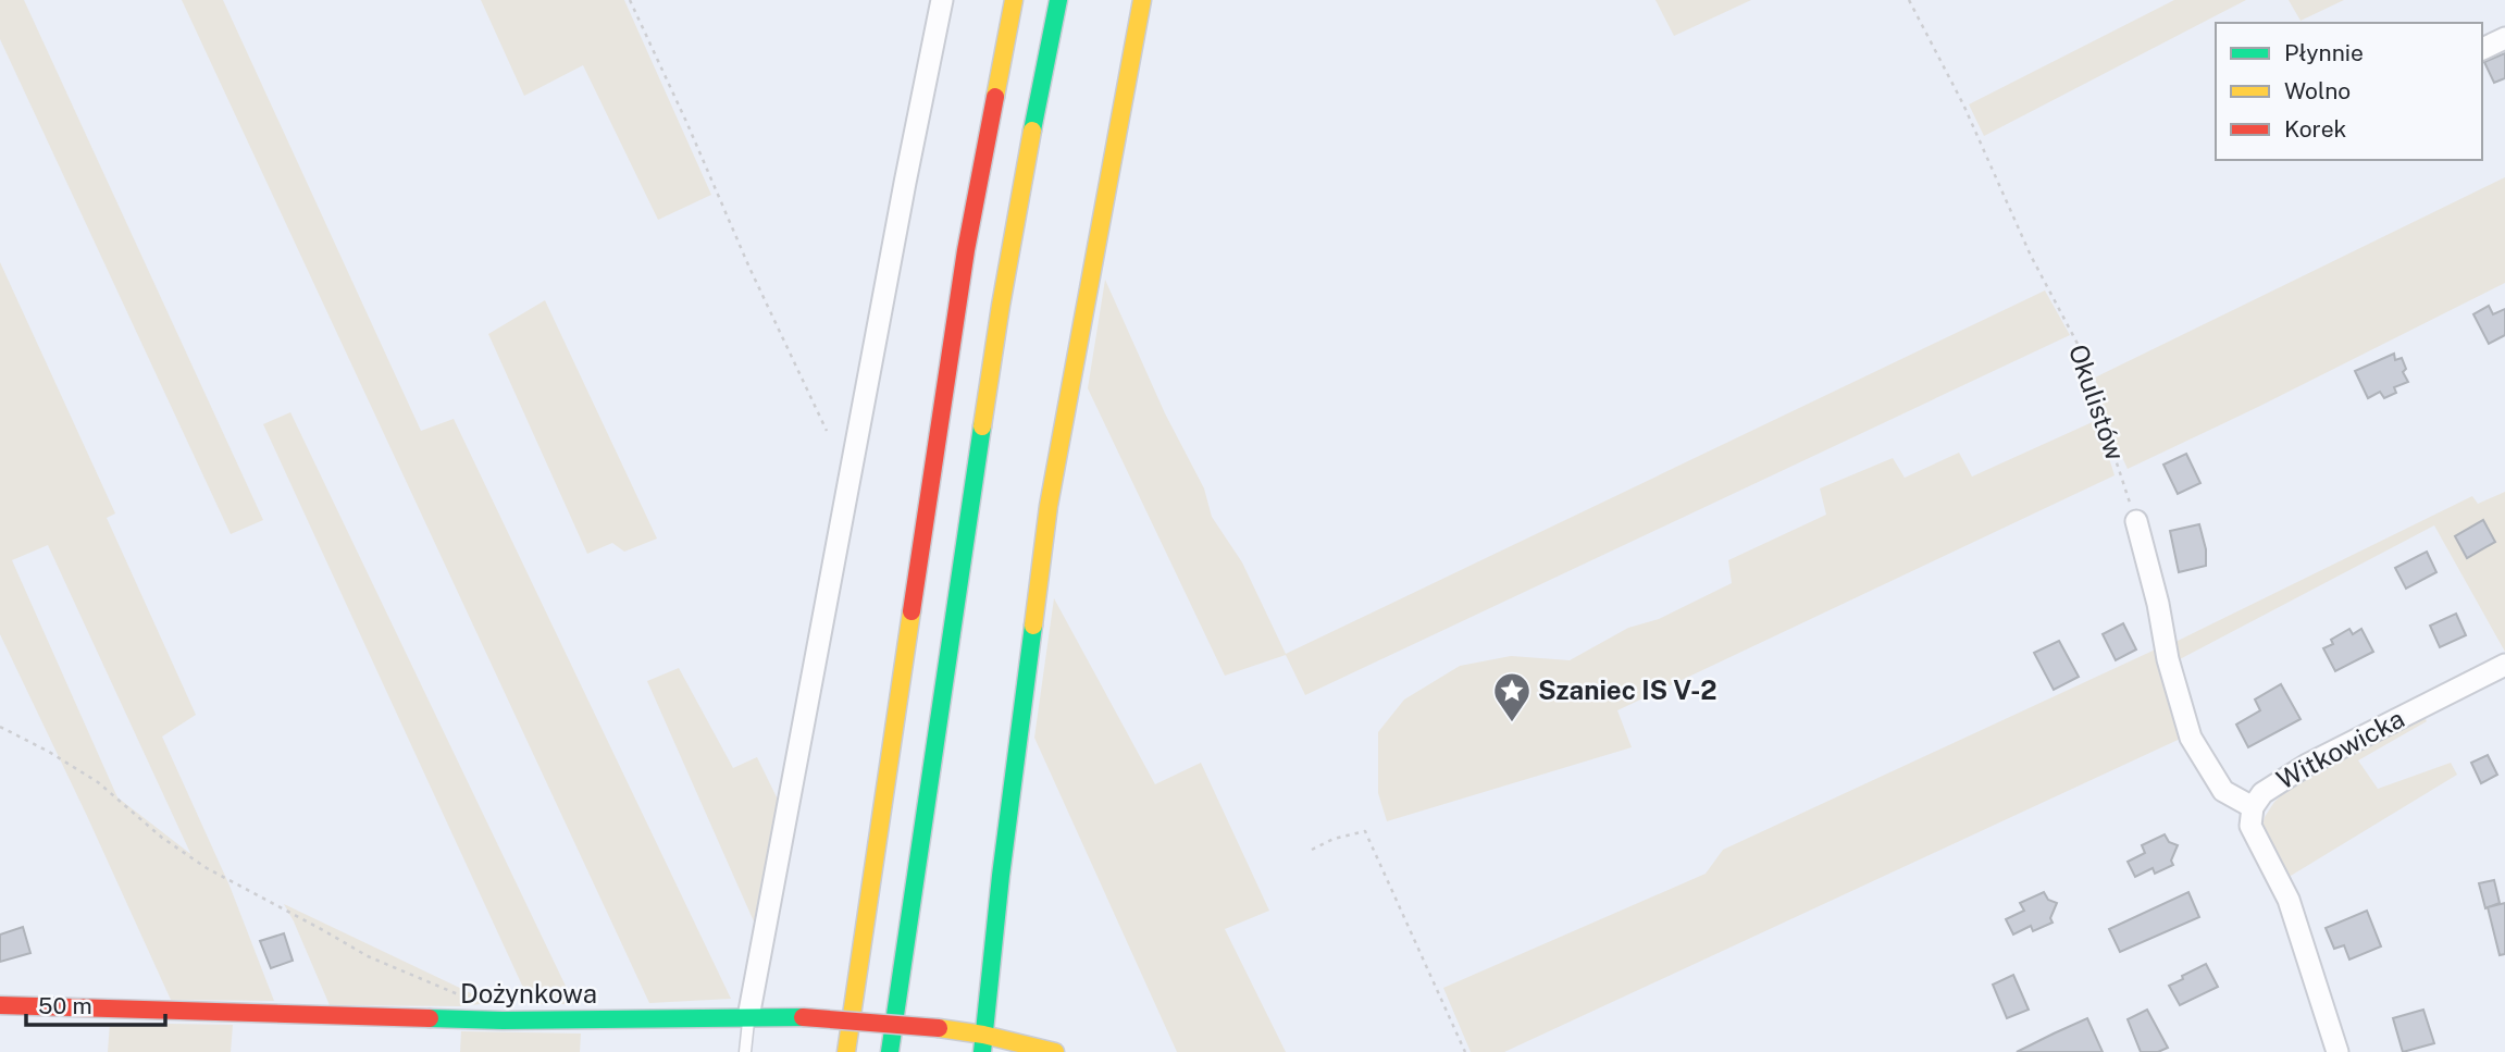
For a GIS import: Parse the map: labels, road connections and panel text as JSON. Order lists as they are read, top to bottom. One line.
{"streets":{"main road":["Dożynkowa"],"street":["Witkowicka"],"path":["Okulistów"]},"places":{"place":["Szaniec IS V-2"]},"legend":["Płynnie","Wolno","Korek"],"scale_bar":"50 m"}
